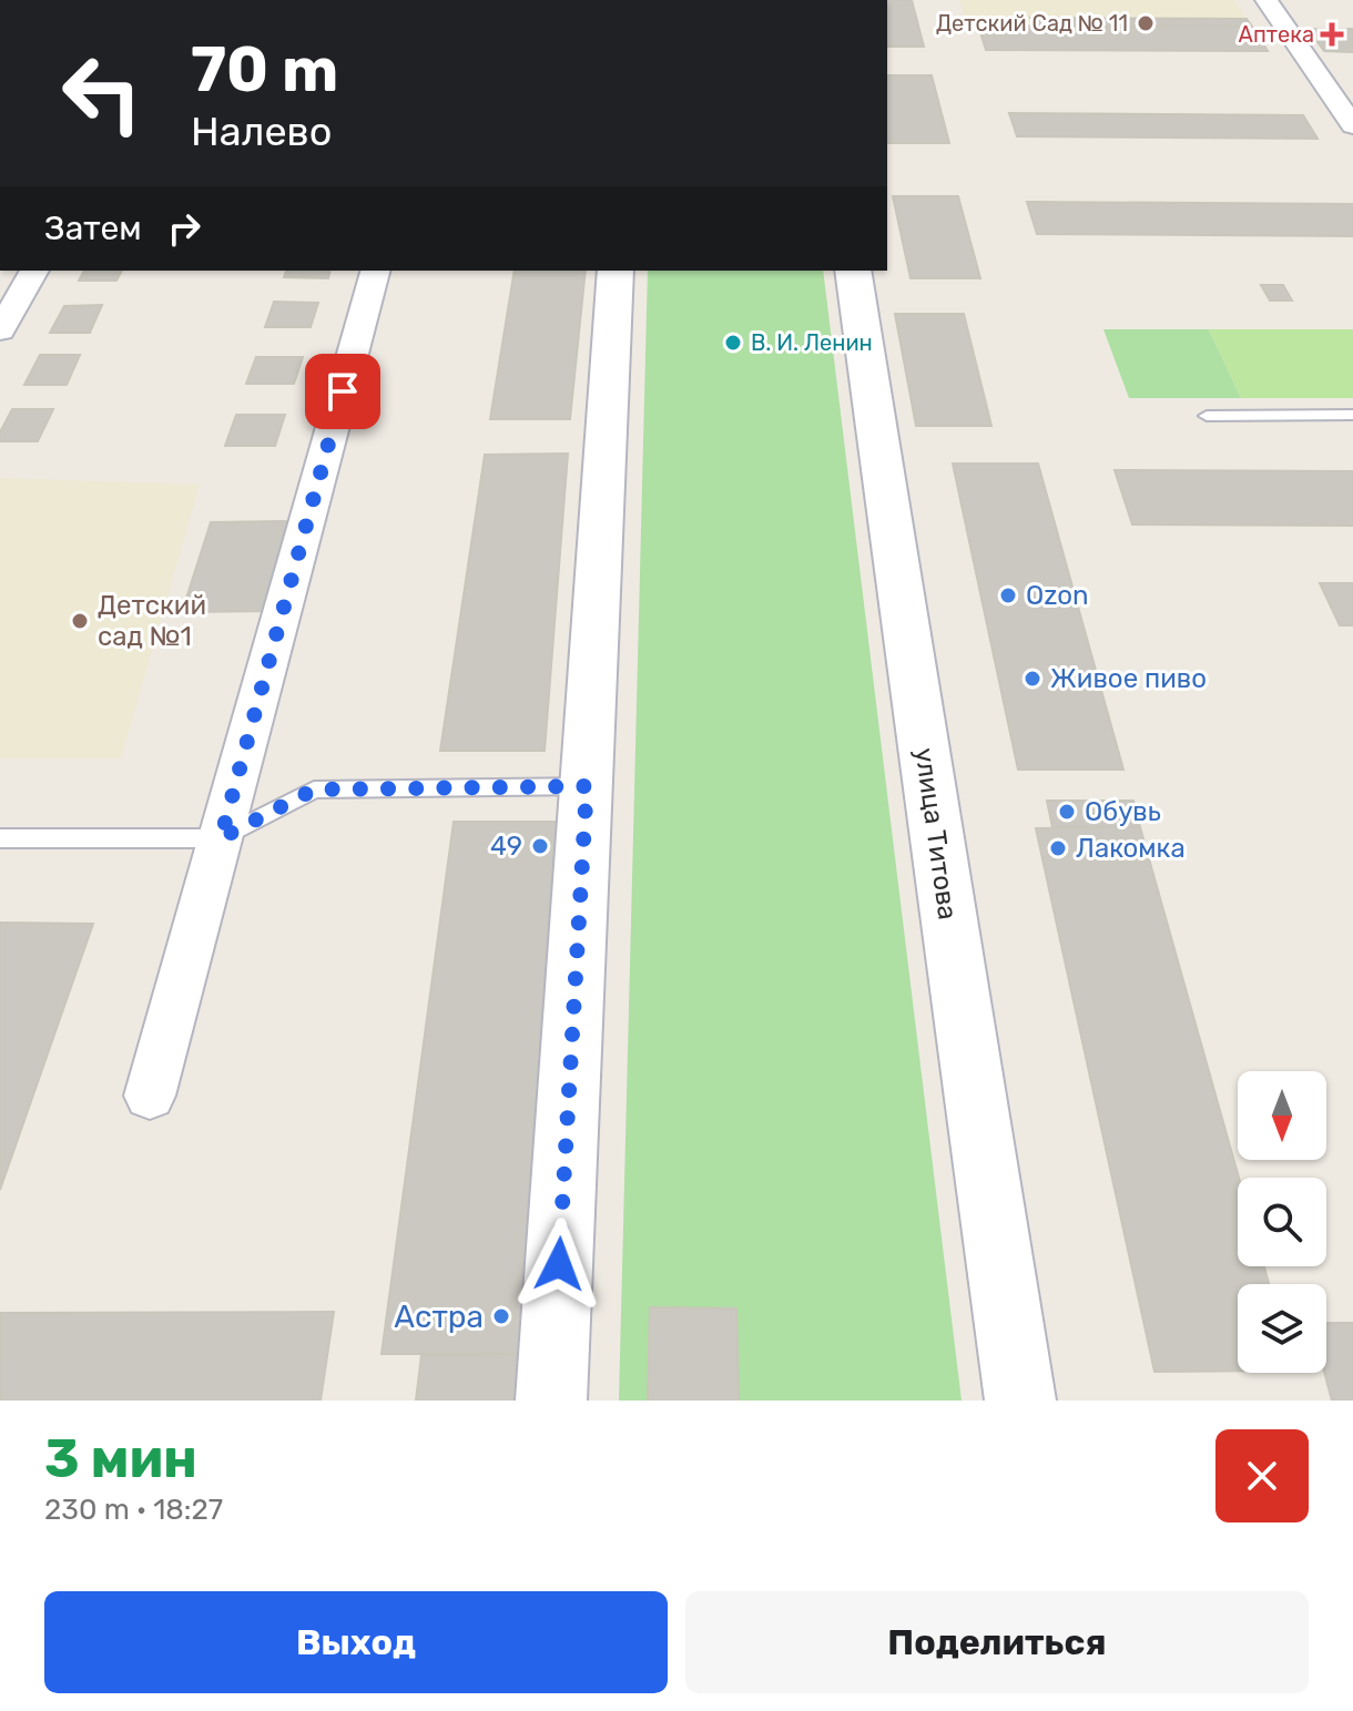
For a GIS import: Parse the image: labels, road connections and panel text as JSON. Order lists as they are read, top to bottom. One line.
{"streets":{"street":["улица Титова"]},"places":{"other":["Детский Сад № 11","В. И. Ленин","Ozon","Детский сад №1","Живое пиво","Обувь","49","Лакомка","Астра"],"health":["Аптека"]},"north":"bottom","page":{"turn":["70 m","Налево"],"then":"Затем","heading":["3 мин","230 m · 18:27"],"buttons":["Выход","Поделиться"]}}
